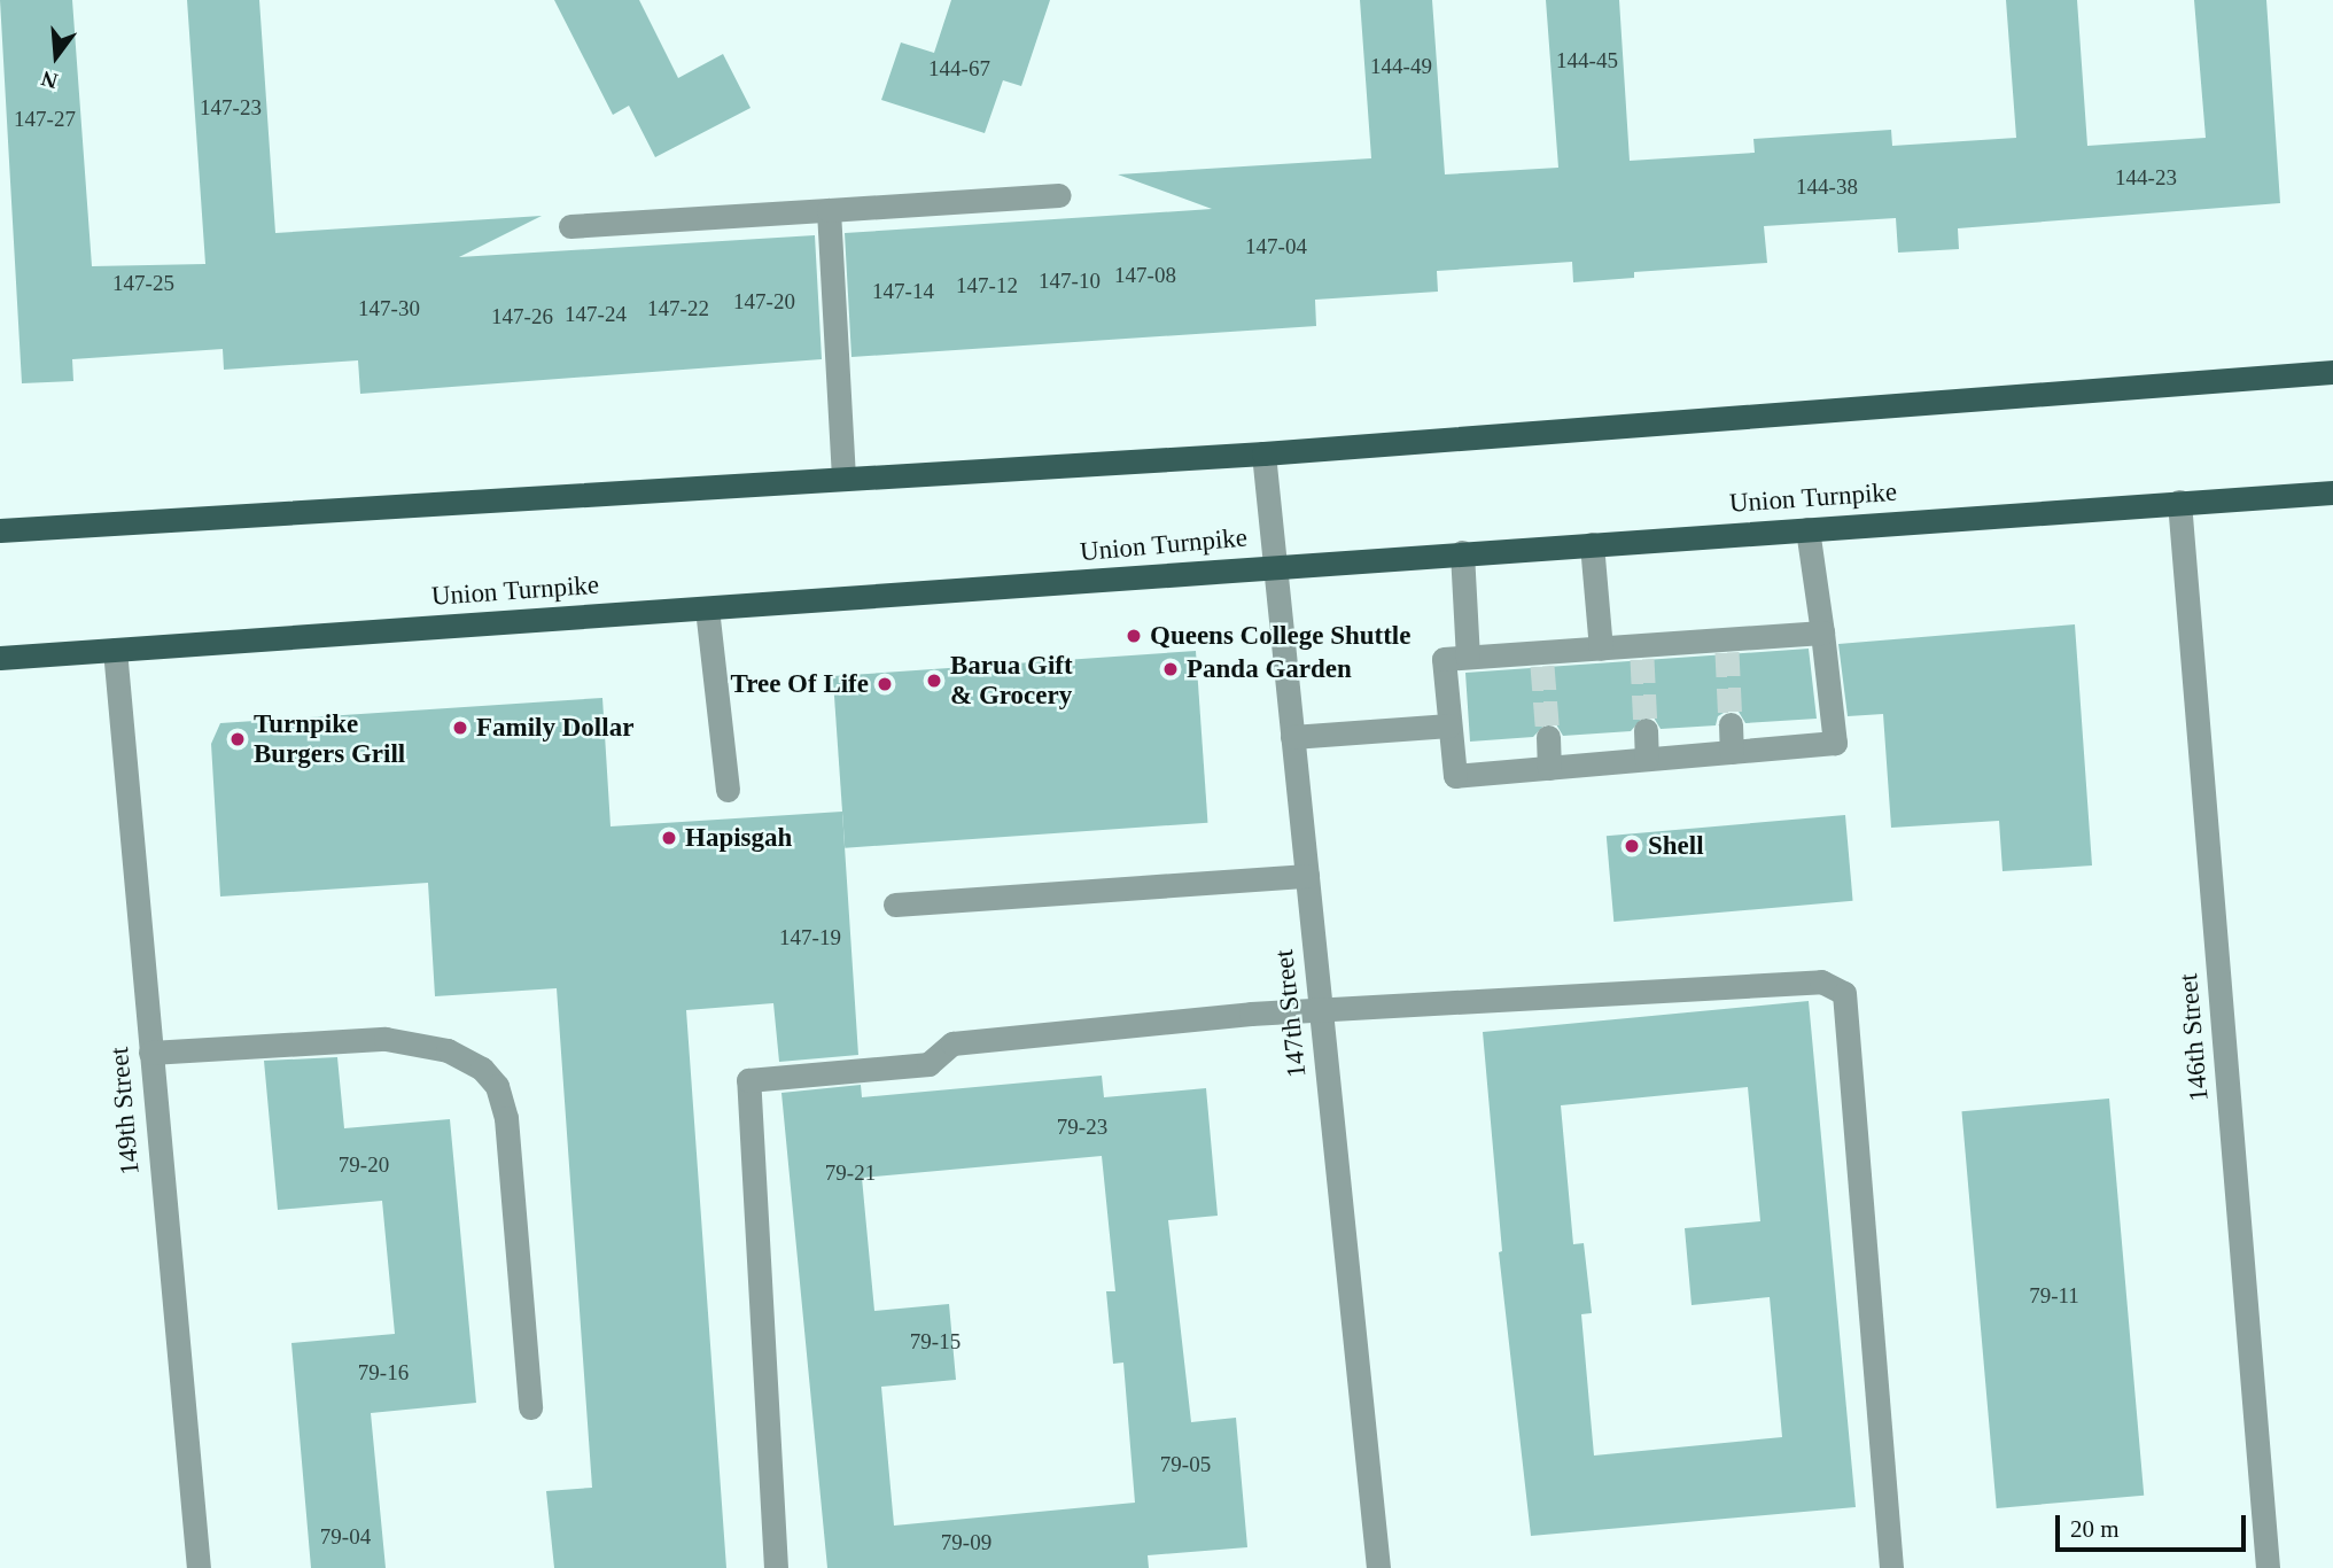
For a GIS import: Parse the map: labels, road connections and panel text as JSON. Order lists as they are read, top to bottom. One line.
{"streets":{"main road":["Union Turnpike"],"street":["147th Street","146th Street","149th Street"]},"crossings":[["Union Turnpike","147th Street"],["Union Turnpike","146th Street"],["Union Turnpike","149th Street"]],"places":["Queens College Shuttle","Panda Garden","Barua Gift & Grocery","Tree Of Life","Family Dollar","Turnpike Burgers Grill","Hapisgah","Shell"],"house_numbers":["144-45","144-49","144-67","147-23","147-27","144-23","144-38","147-04","147-08","147-10","147-25","147-12","147-14","147-20","147-30","147-22","147-24","147-26","147-19","79-23","79-20","79-21","79-11","79-15","79-16","79-05","79-04","79-09"],"scale_bar":"20 m","north":"bottom"}
